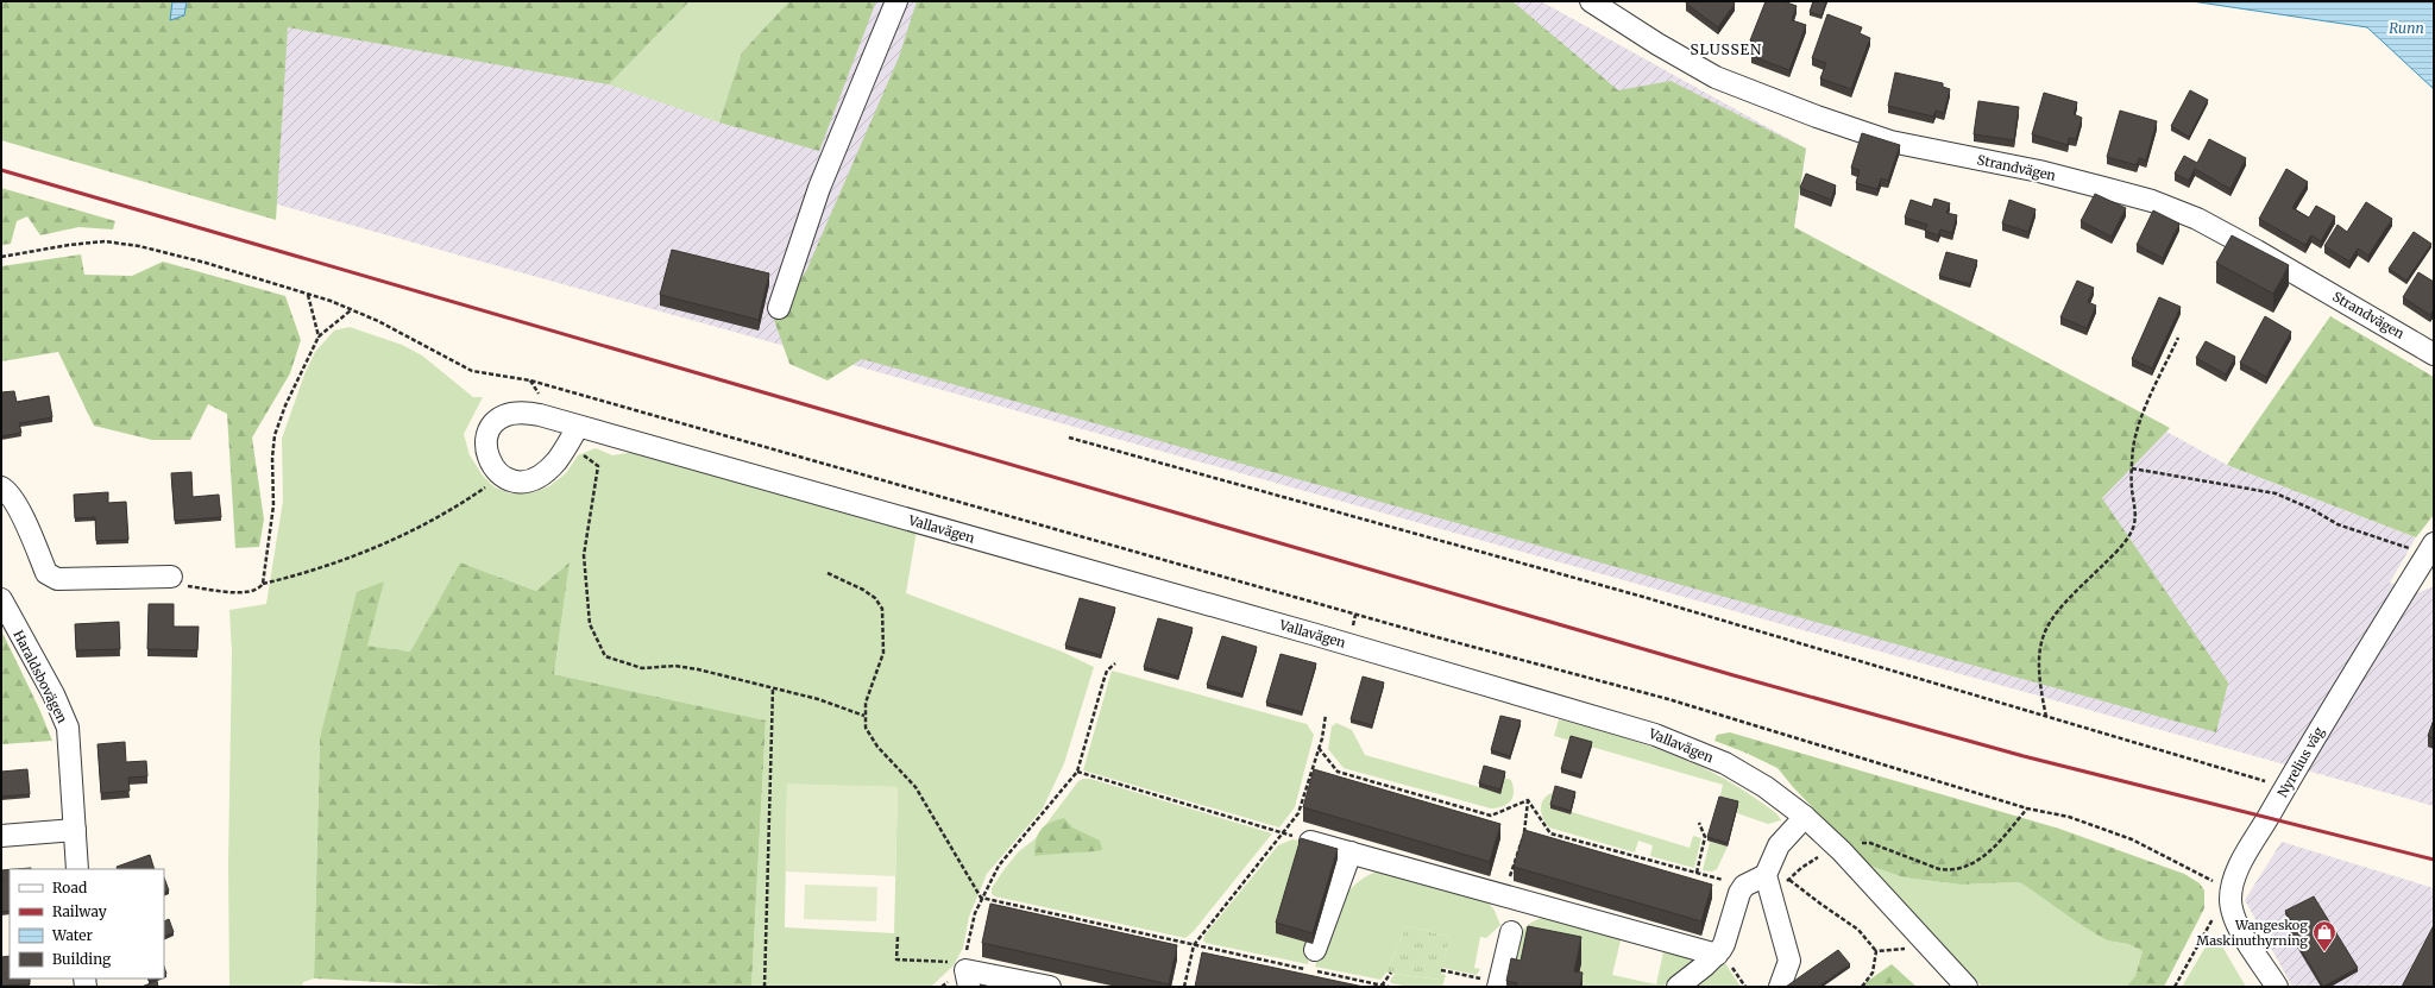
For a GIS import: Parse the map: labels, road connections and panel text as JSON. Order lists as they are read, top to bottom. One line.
{"streets":{"street":["Strandvägen","Vallavägen","Haraldsbovägen","Nyrelius väg"]},"districts":["SLUSSEN"],"water":["Runn"],"places":{"shop":["Wangeskog Maskinuthyrning"]},"legend":["Road","Railway","Water","Building"]}
